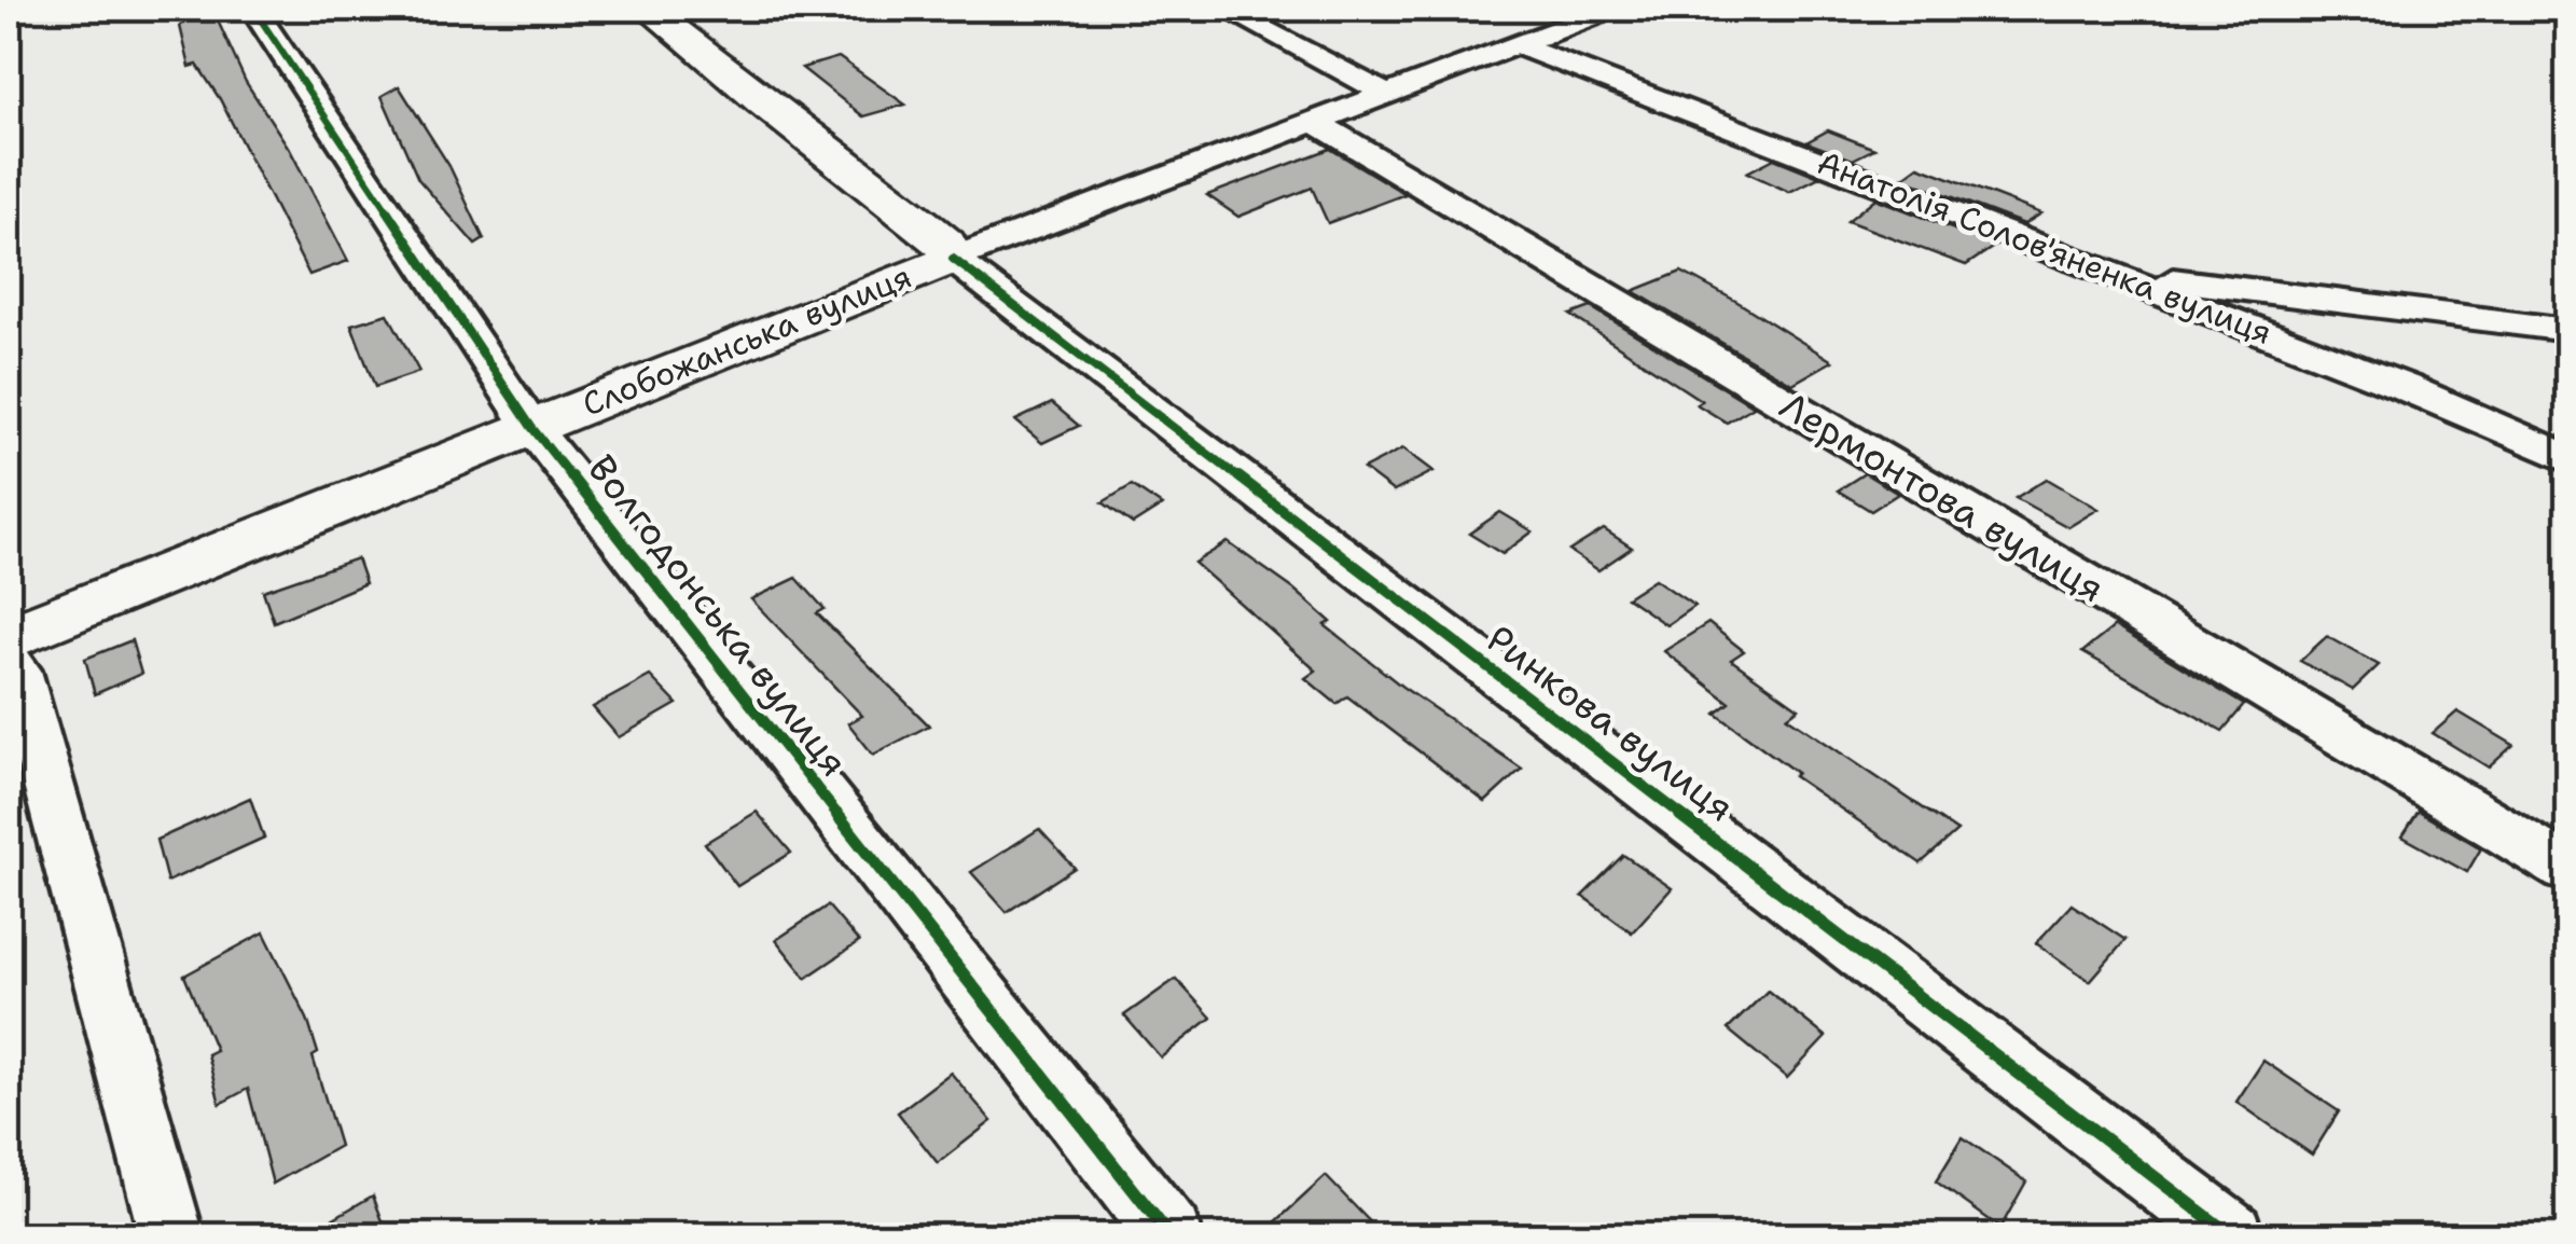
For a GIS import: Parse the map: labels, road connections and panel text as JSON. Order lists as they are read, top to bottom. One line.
{"streets":{"main road":["Слобожанська вулиця","Ринкова вулиця"],"street":["Анатолія Солов'яненка вулиця","Лермонтова вулиця","Волгодонська вулиця"]},"crossings":[["Анатолія Солов'яненка вулиця","Слобожанська вулиця"],["Слобожанська вулиця","Лермонтова вулиця"],["Слобожанська вулиця","Волгодонська вулиця"],["Слобожанська вулиця","Ринкова вулиця"]]}
